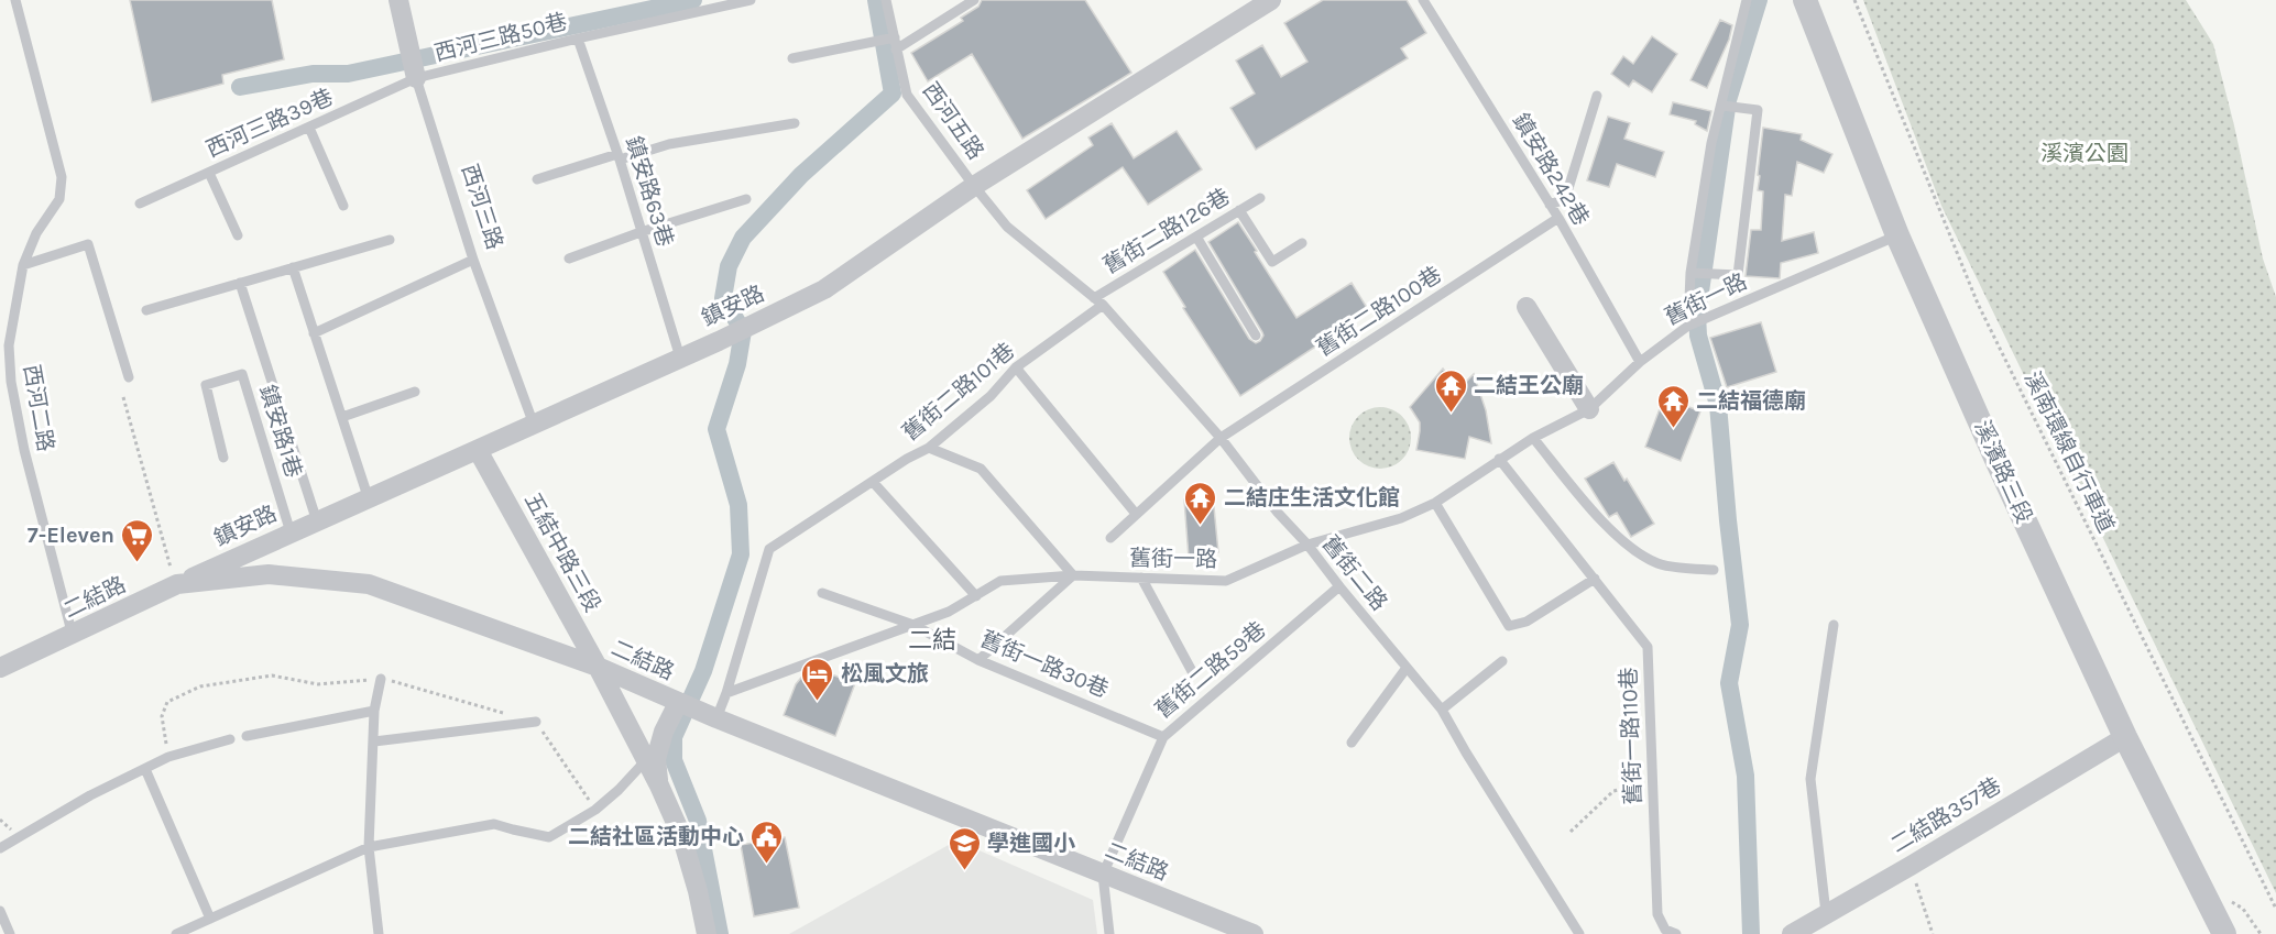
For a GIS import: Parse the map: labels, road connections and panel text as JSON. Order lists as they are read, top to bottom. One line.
{"streets":{"street":["西河三路","鎮安路","溪濱路三段","五結中路三段","二結路","二結路357巷"],"lane":["西河三路50巷","西河五路","西河三路39巷","鎮安路242巷","鎮安路63巷","舊街二路126巷","舊街一路","舊街二路100巷","舊街二路101巷","西河二路","鎮安路1巷","舊街二路","舊街一路30巷","舊街二路59巷","舊街一路110巷"],"path":["溪南環線自行車道"]},"crossings":[["西河三路50巷","西河三路39巷"],["西河三路50巷","鎮安路63巷"],["西河三路50巷","西河三路"],["西河五路","鎮安路"],["西河五路","舊街二路"],["西河三路39巷","西河三路"],["鎮安路242巷","舊街一路"],["鎮安路242巷","舊街二路100巷"],["鎮安路63巷","鎮安路"],["西河三路","鎮安路"],["舊街二路126巷","舊街二路"],["舊街一路","舊街二路101巷"],["舊街一路","溪濱路三段"],["舊街一路","舊街二路"],["舊街一路","舊街一路30巷"],["舊街一路","舊街一路110巷"],["鎮安路","鎮安路1巷"],["鎮安路","五結中路三段"],["鎮安路","舊街二路"],["鎮安路","二結路"],["舊街二路100巷","舊街二路"],["舊街二路101巷","舊街二路"],["西河二路","二結路"],["溪濱路三段","二結路357巷"],["五結中路三段","二結路"],["舊街二路","舊街二路59巷"],["二結路","舊街二路59巷"],["舊街一路30巷","舊街二路59巷"]],"districts":["二結"],"parks":["溪濱公園"],"places":{"temple":["二結王公廟","二結福德廟","二結庄生活文化館"],"supermarket":["7-Eleven"],"hotel":["松風文旅"],"public building":["二結社區活動中心"],"school or university":["學進國小"]}}
